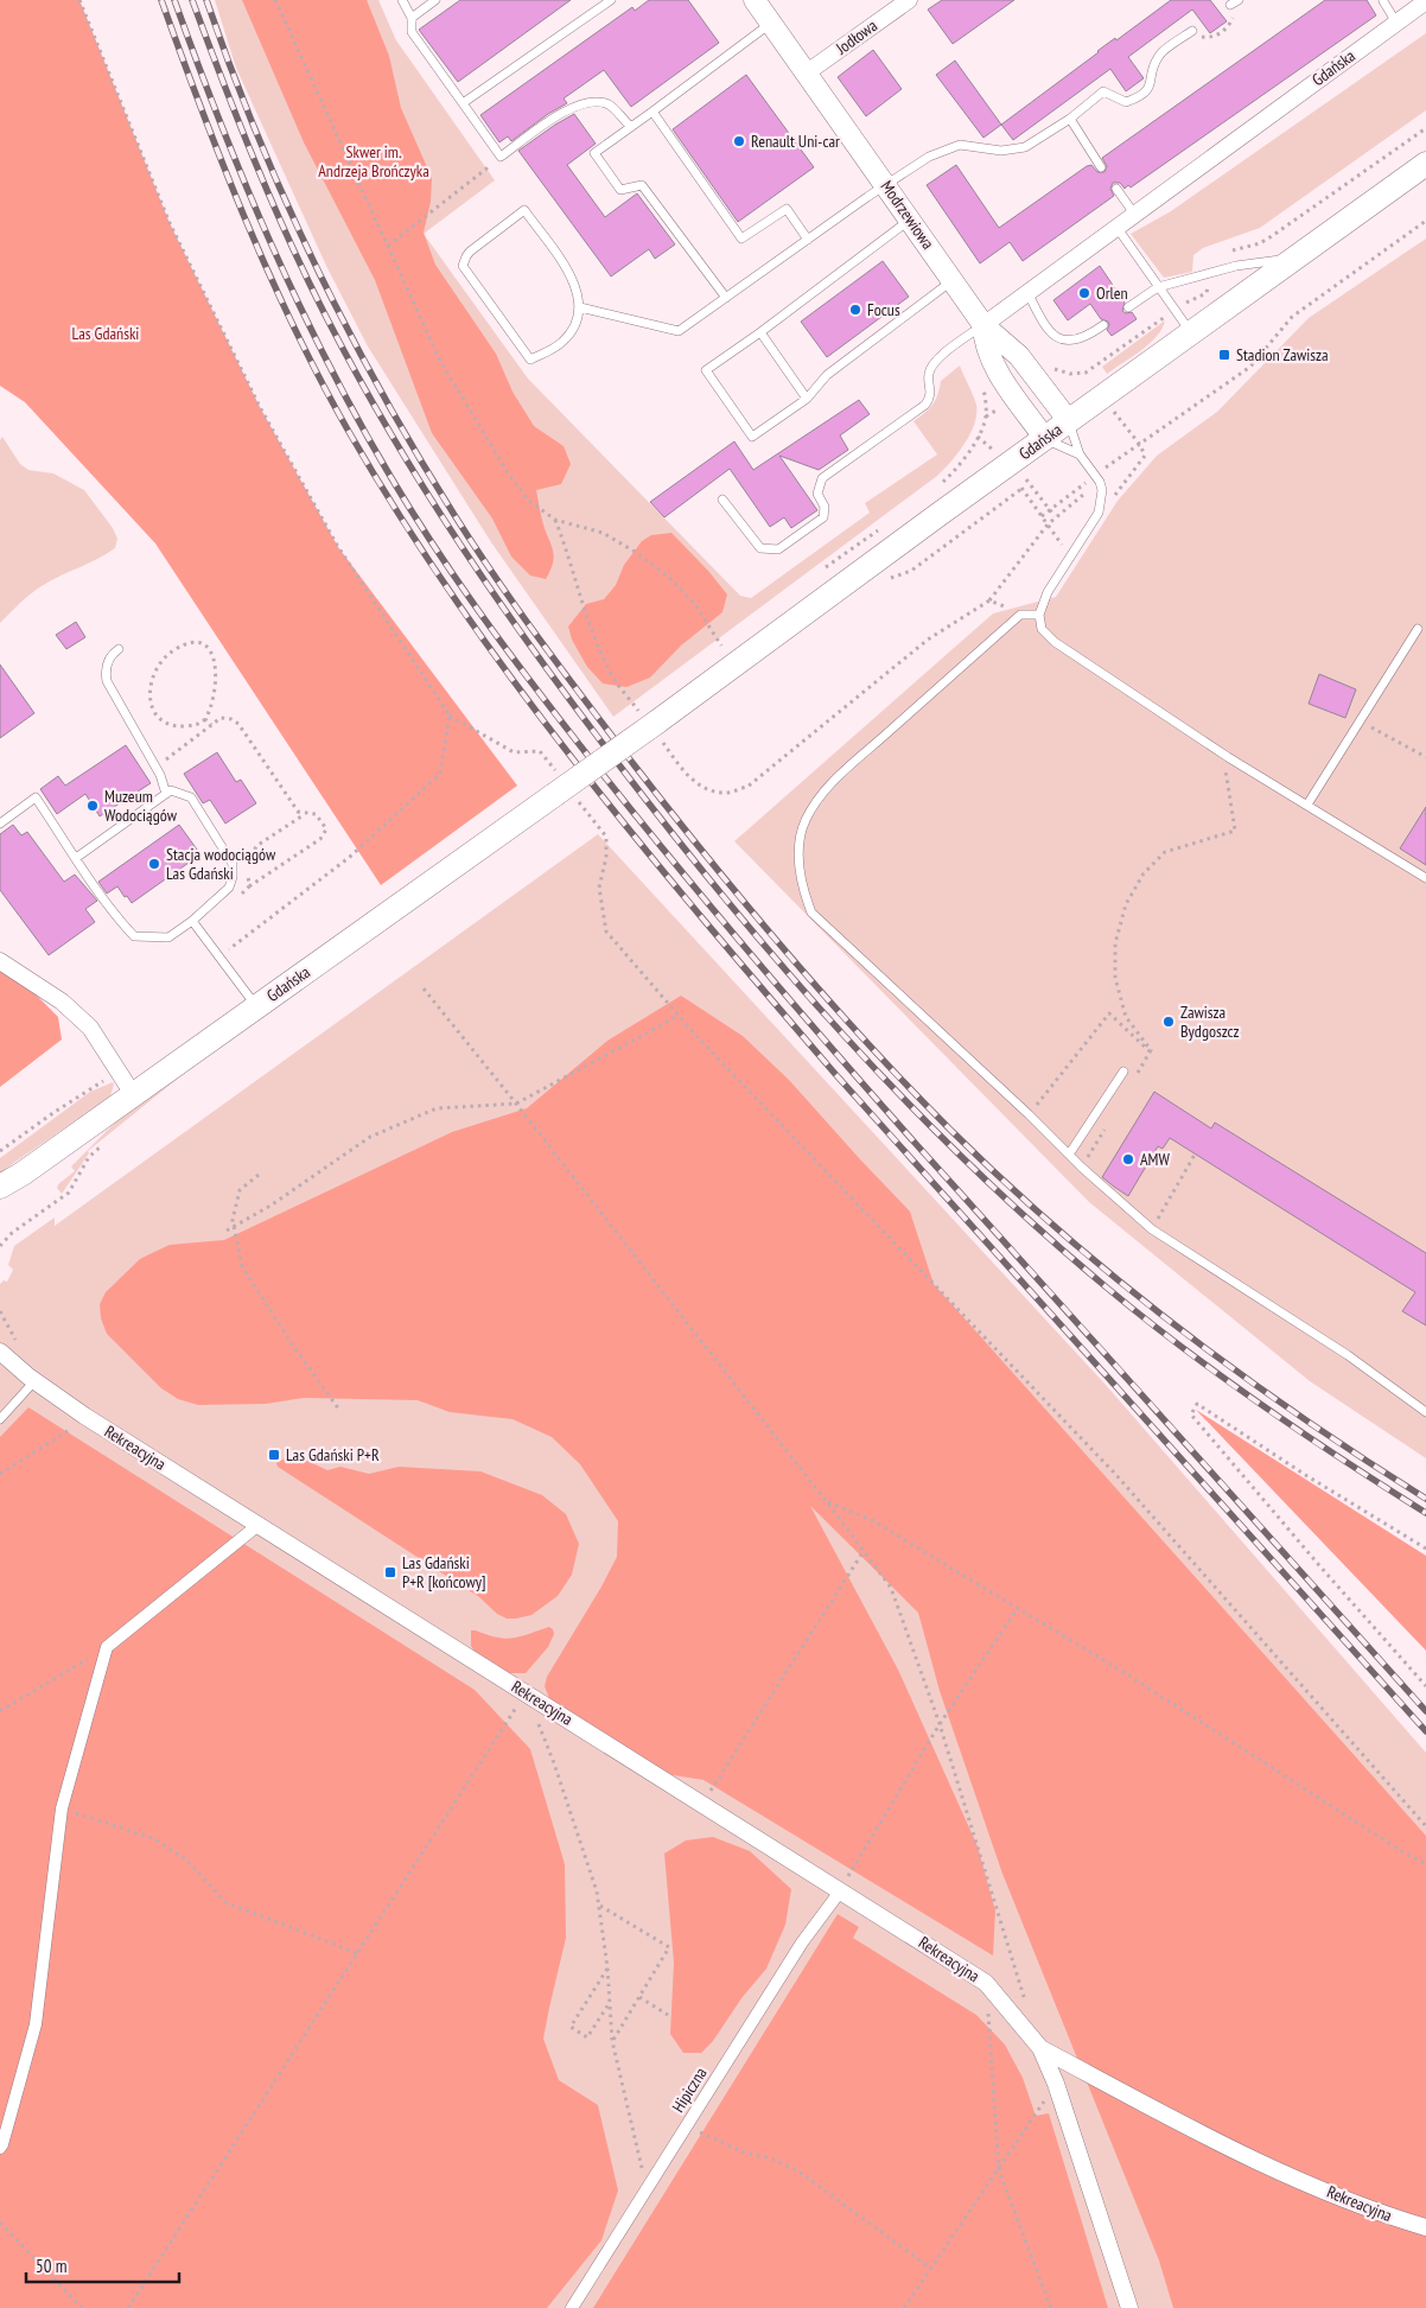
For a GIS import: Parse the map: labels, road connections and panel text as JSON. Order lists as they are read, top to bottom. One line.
{"streets":{"main road":["Gdańska"],"street":["Jodłowa","Modrzewiowa","Rekreacyjna","Hipiczna"]},"crossings":[["Jodłowa","Modrzewiowa"],["Gdańska","Modrzewiowa"],["Rekreacyjna","Hipiczna"]],"parks":["Skwer im. Andrzeja Brończyka","Las Gdański"],"places":{"other":["Renault Uni-car","Orlen","Focus","Muzeum Wodociągów","Stacja wodociągów Las Gdański","Zawisza Bydgoszcz","AMW"],"transit":["Stadion Zawisza","Las Gdański P+R","Las Gdański P+R [końcowy]"]},"scale_bar":"50 m"}
